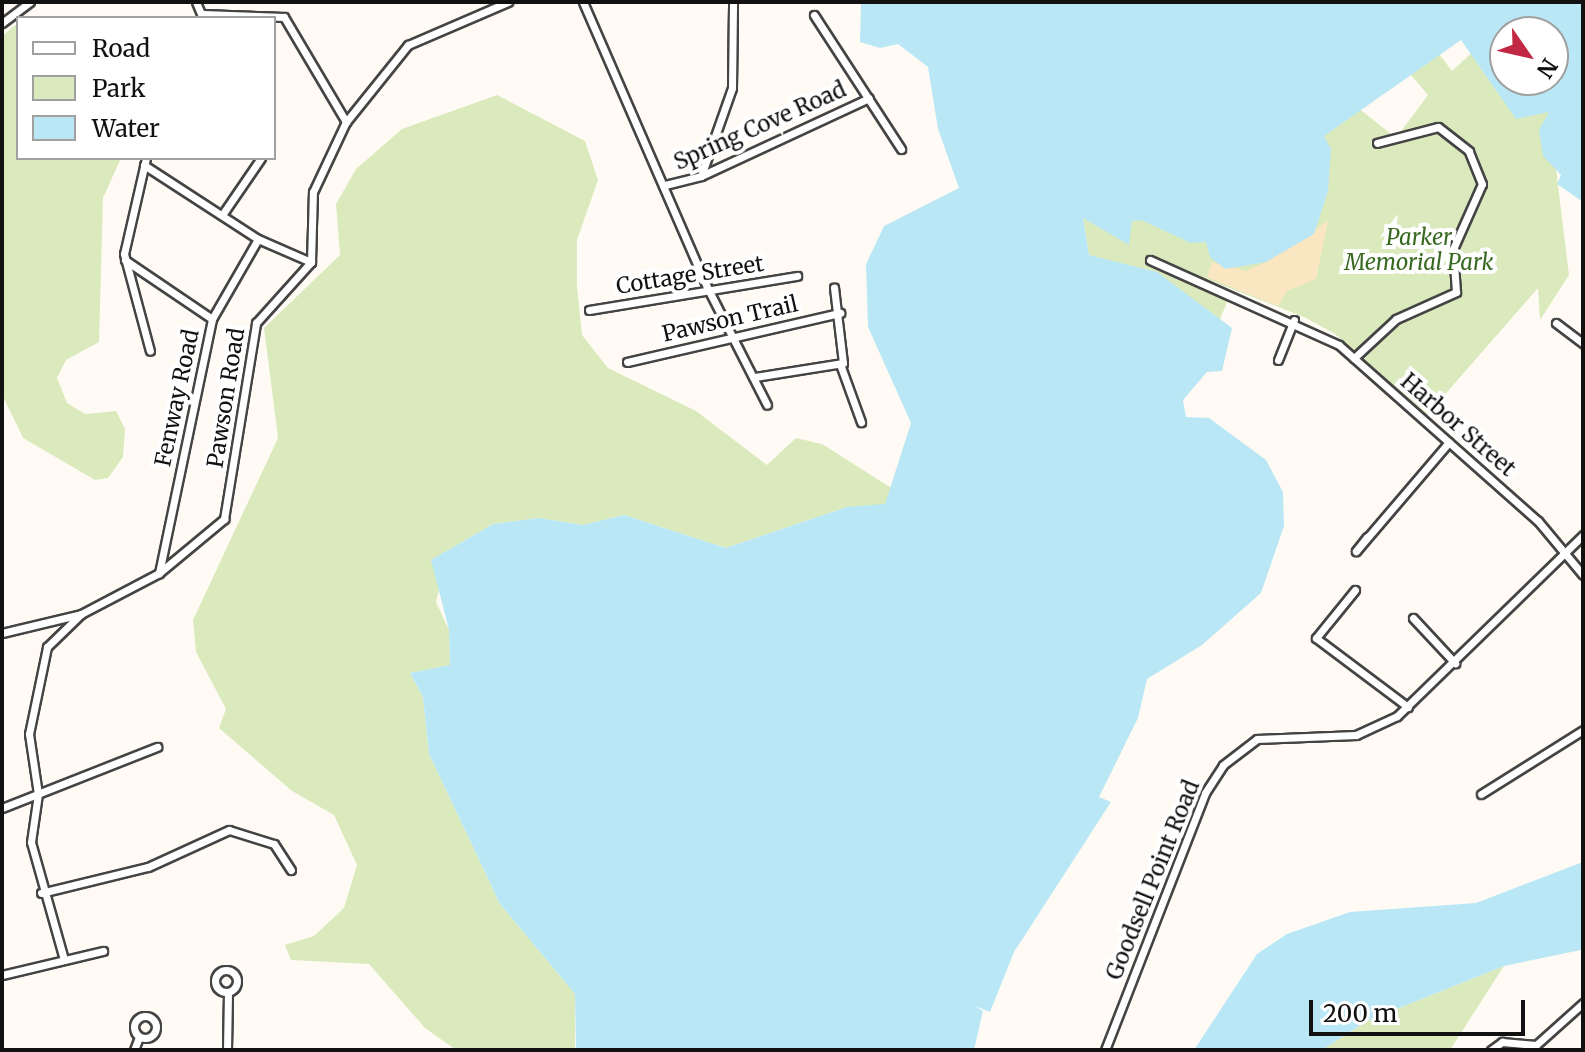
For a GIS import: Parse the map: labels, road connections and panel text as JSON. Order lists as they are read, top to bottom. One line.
{"streets":{"street":["Spring Cove Road","Cottage Street","Pawson Trail","Fenway Road","Pawson Road","Harbor Street","Goodsell Point Road"]},"crossings":[["Fenway Road","Pawson Road"],["Harbor Street","Goodsell Point Road"]],"parks":["Parker Memorial Park"],"legend":["Road","Park","Water"],"scale_bar":"200 m","north":"bottom right"}
